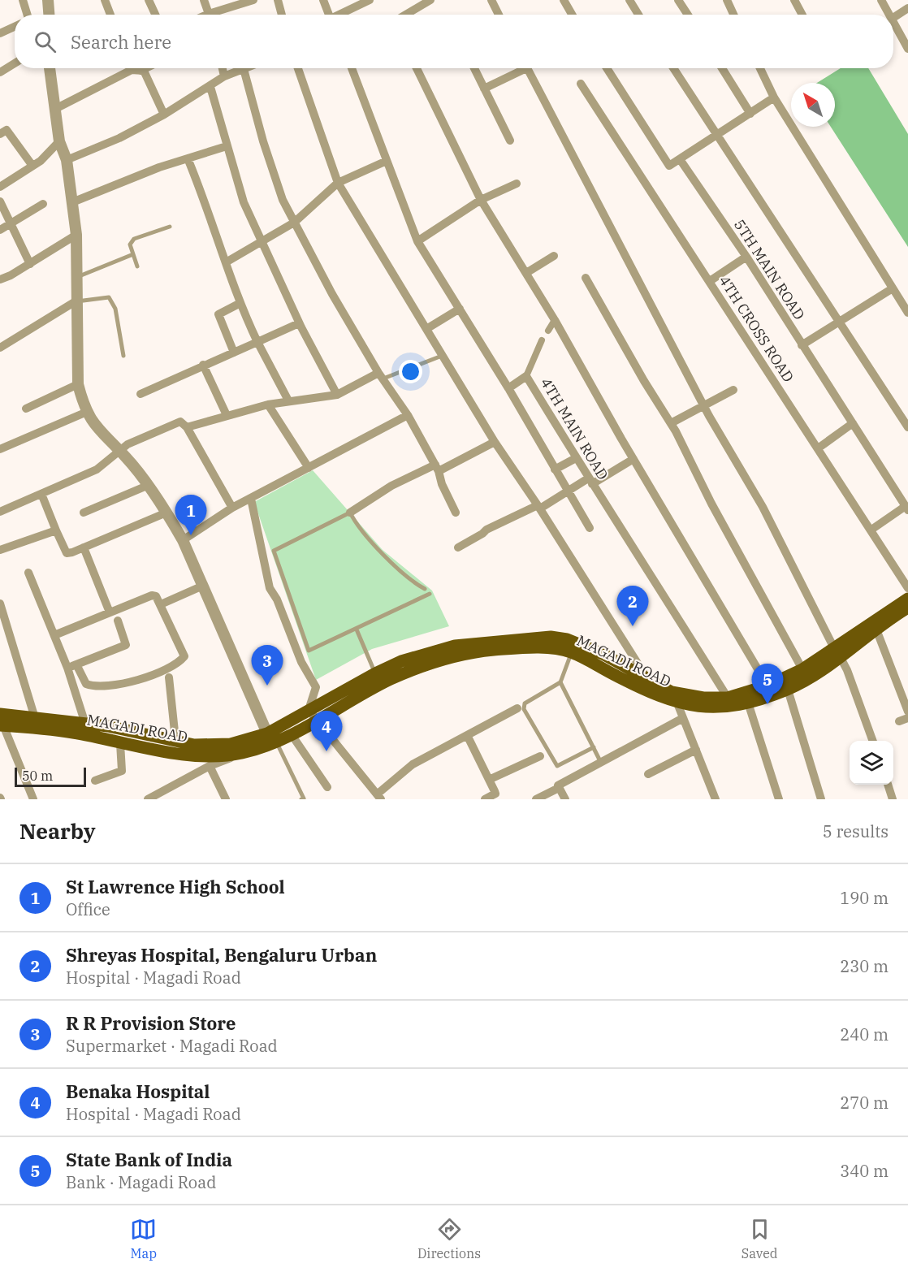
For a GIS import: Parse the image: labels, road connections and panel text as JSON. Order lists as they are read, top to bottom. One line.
{"streets":{"main road":["MAGADI ROAD"],"street":["5TH MAIN ROAD","4TH CROSS ROAD","4TH MAIN ROAD"]},"crossings":[["4TH MAIN ROAD","MAGADI ROAD"]],"scale_bar":"50 m","north":"top left","page":{"search":"Search here","pins":["1","2","3","5","4"],"scale":"50 m","heading":["Nearby","5 results"],"list":[{"mark":"1","name":"St Lawrence High School","note":"Office","value":"190 m"},{"mark":"2","name":"Shreyas Hospital, Bengaluru Urban","note":"Hospital · Magadi Road","value":"230 m"},{"mark":"3","name":"R R Provision Store","note":"Supermarket · Magadi Road","value":"240 m"},{"mark":"4","name":"Benaka Hospital","note":"Hospital · Magadi Road","value":"270 m"},{"mark":"5","name":"State Bank of India","note":"Bank · Magadi Road","value":"340 m"}],"nav":["Map","Directions","Saved"]}}
